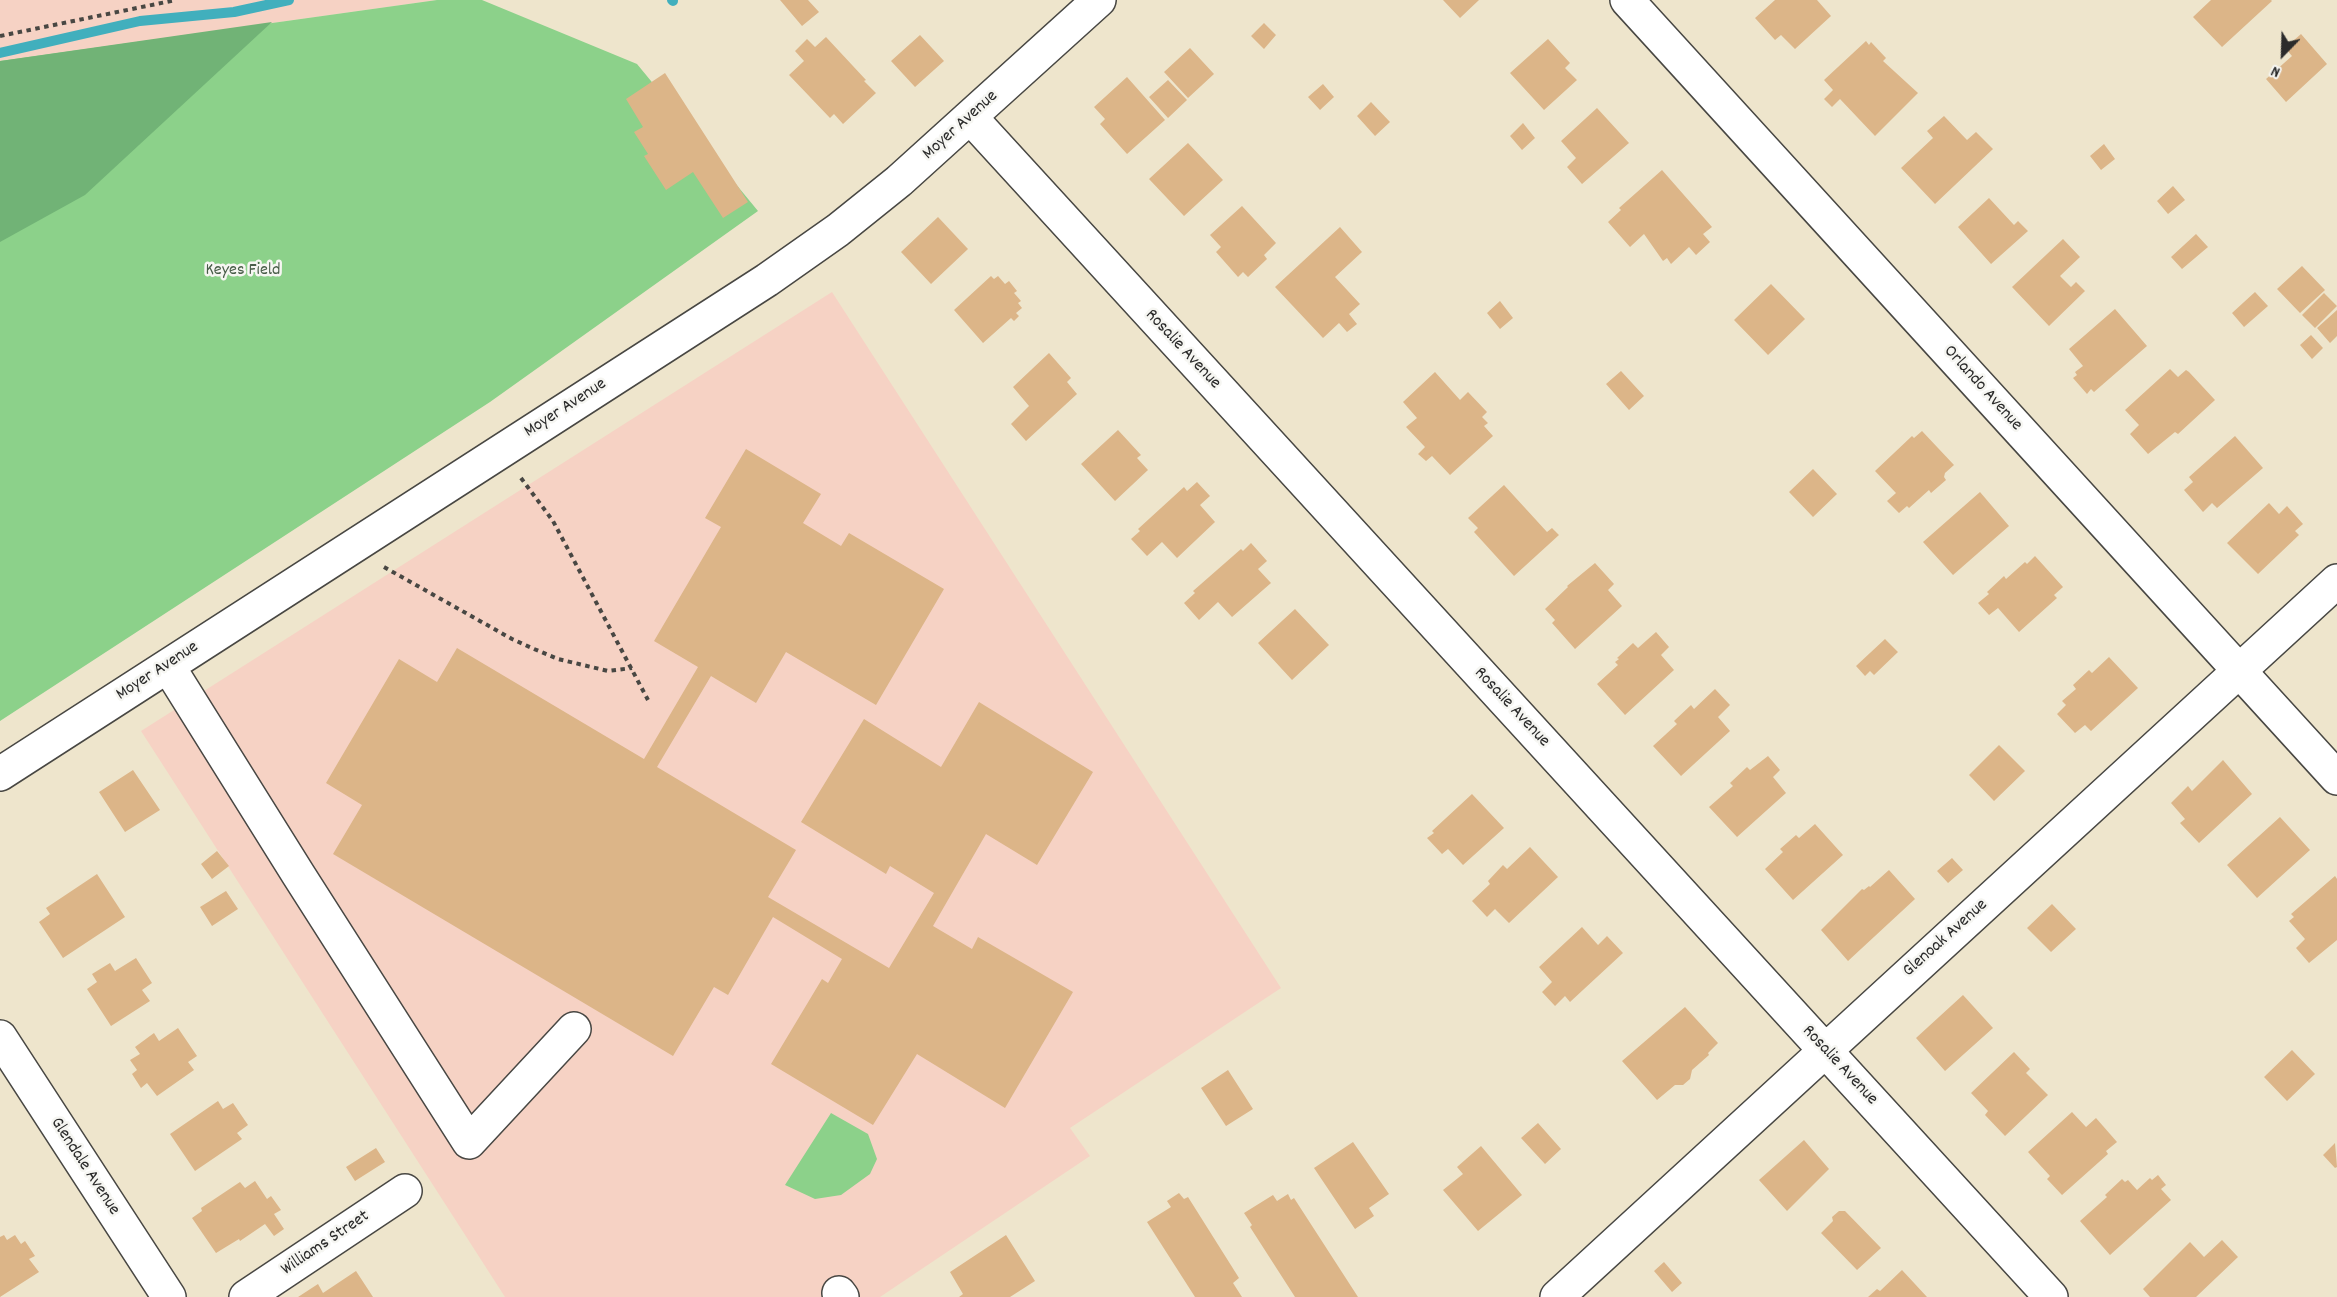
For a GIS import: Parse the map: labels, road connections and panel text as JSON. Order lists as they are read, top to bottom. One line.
{"streets":{"street":["Moyer Avenue","Rosalie Avenue","Orlando Avenue","Glenoak Avenue","Glendale Avenue","Williams Street"]},"crossings":[["Moyer Avenue","Rosalie Avenue"],["Rosalie Avenue","Glenoak Avenue"],["Orlando Avenue","Glenoak Avenue"]],"parks":["Keyes Field"],"north":"bottom left"}
